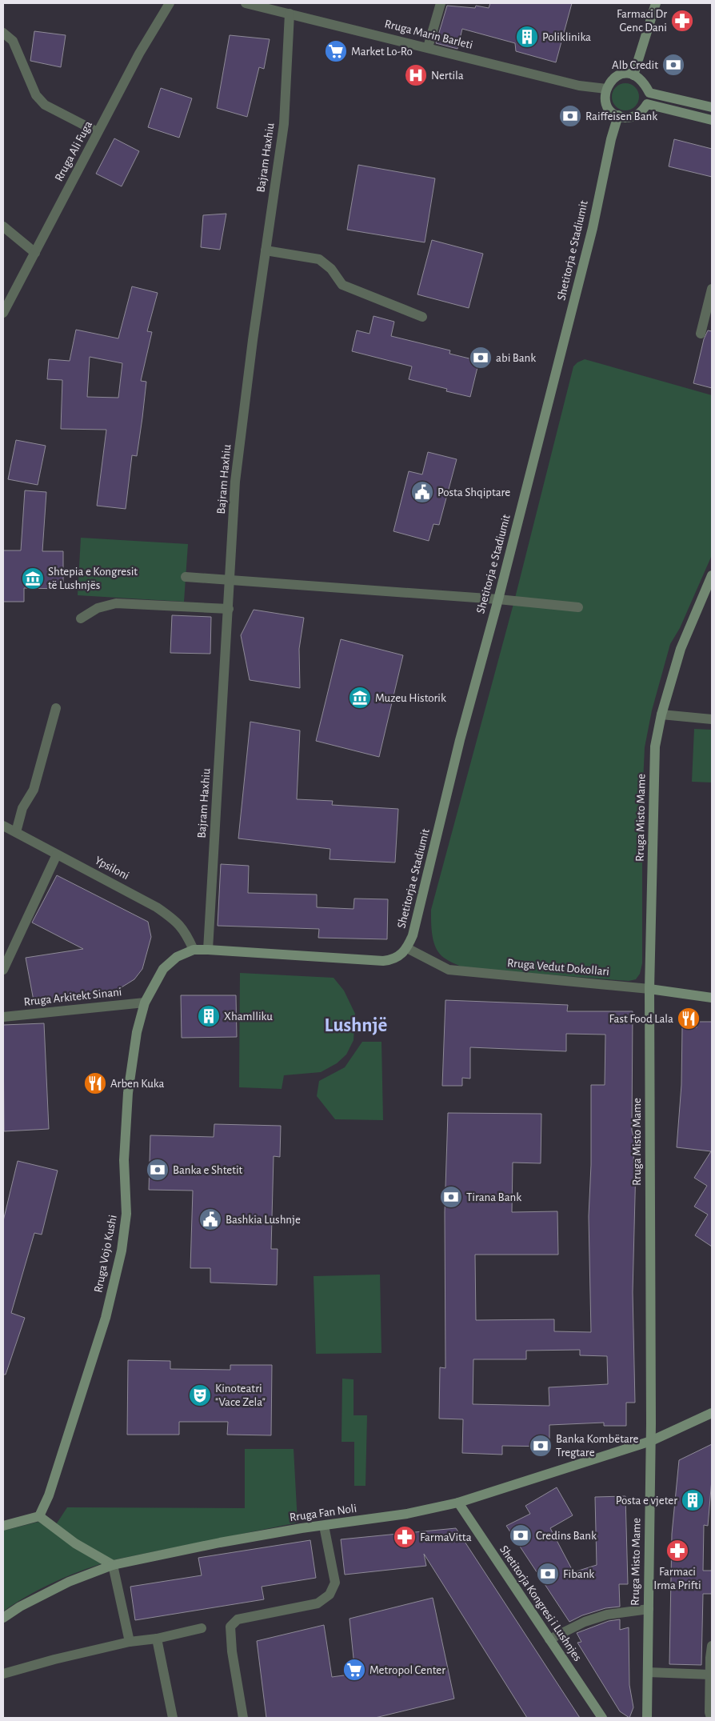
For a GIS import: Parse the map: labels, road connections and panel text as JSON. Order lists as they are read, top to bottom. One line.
{"streets":{"main road":["Shetitorja e Stadiumit","Rruga Misto Mame","Rruga Vedut Dokollari","Rruga Vojo Kushi","Rruga Fan Noli","Shetitorja Kongresi i Lushnjes"],"street":["Rruga Marin Barleti","Rruga Ali Fuga","Bajram Haxhiu","Ypsiloni","Rruga Arkitekt Sinani"]},"crossings":[["Rruga Marin Barleti","Bajram Haxhiu"],["Bajram Haxhiu","Rruga Vojo Kushi"],["Shetitorja e Stadiumit","Rruga Vedut Dokollari"],["Rruga Misto Mame","Rruga Vedut Dokollari"],["Rruga Misto Mame","Rruga Fan Noli"],["Ypsiloni","Rruga Vojo Kushi"],["Rruga Arkitekt Sinani","Rruga Vojo Kushi"],["Rruga Fan Noli","Shetitorja Kongresi i Lushnjes"]],"districts":["Lushnjë"],"places":{"pharmacy":["Farmaci Dr Genc Dani","FarmaVitta","Farmaci Irma Prifti"],"building":["Poliklinika","Xhamlliku","Posta e vjeter"],"supermarket":["Market Lo-Ro","Metropol Center"],"bank":["Alb Credit","Raiffeisen Bank","abi Bank","Banka e Shtetit","Tirana Bank","Banka Kombëtare Tregtare","Credins Bank","Fibank"],"hospital":["Nertila"],"public building":["Posta Shqiptare","Bashkia Lushnje"],"museum":["Shtepia e Kongresit të Lushnjës","Muzeu Historik"],"restaurant":["Fast Food Lala","Arben Kuka"],"theatre":["Kinoteatri \"Vace Zela\""]}}
